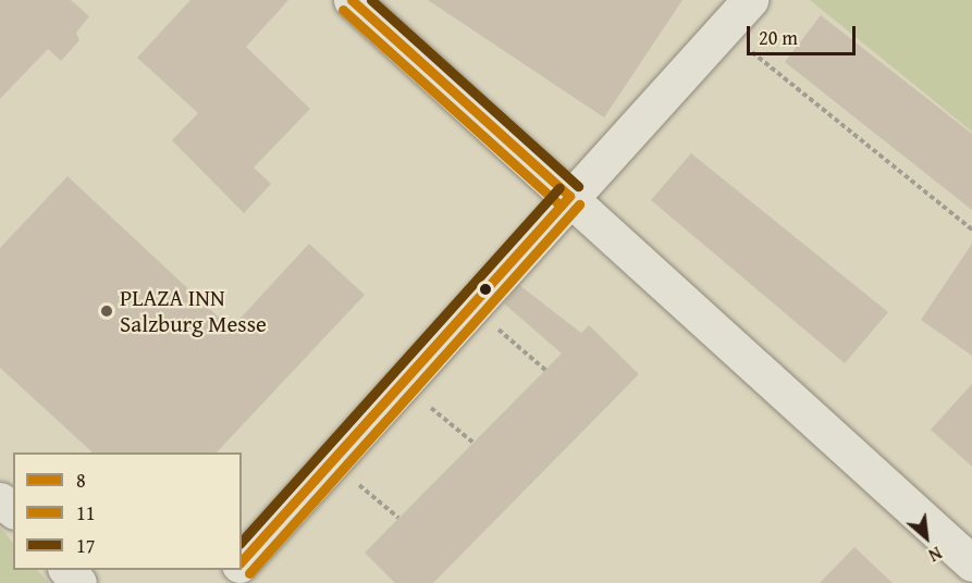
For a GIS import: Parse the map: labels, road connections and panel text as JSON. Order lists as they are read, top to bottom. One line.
{"places":["PLAZA INN Salzburg Messe"],"lines":["transit line 8","transit line 17","transit line 11"],"legend":["8","11","17"],"scale_bar":"20 m","north":"bottom right"}
